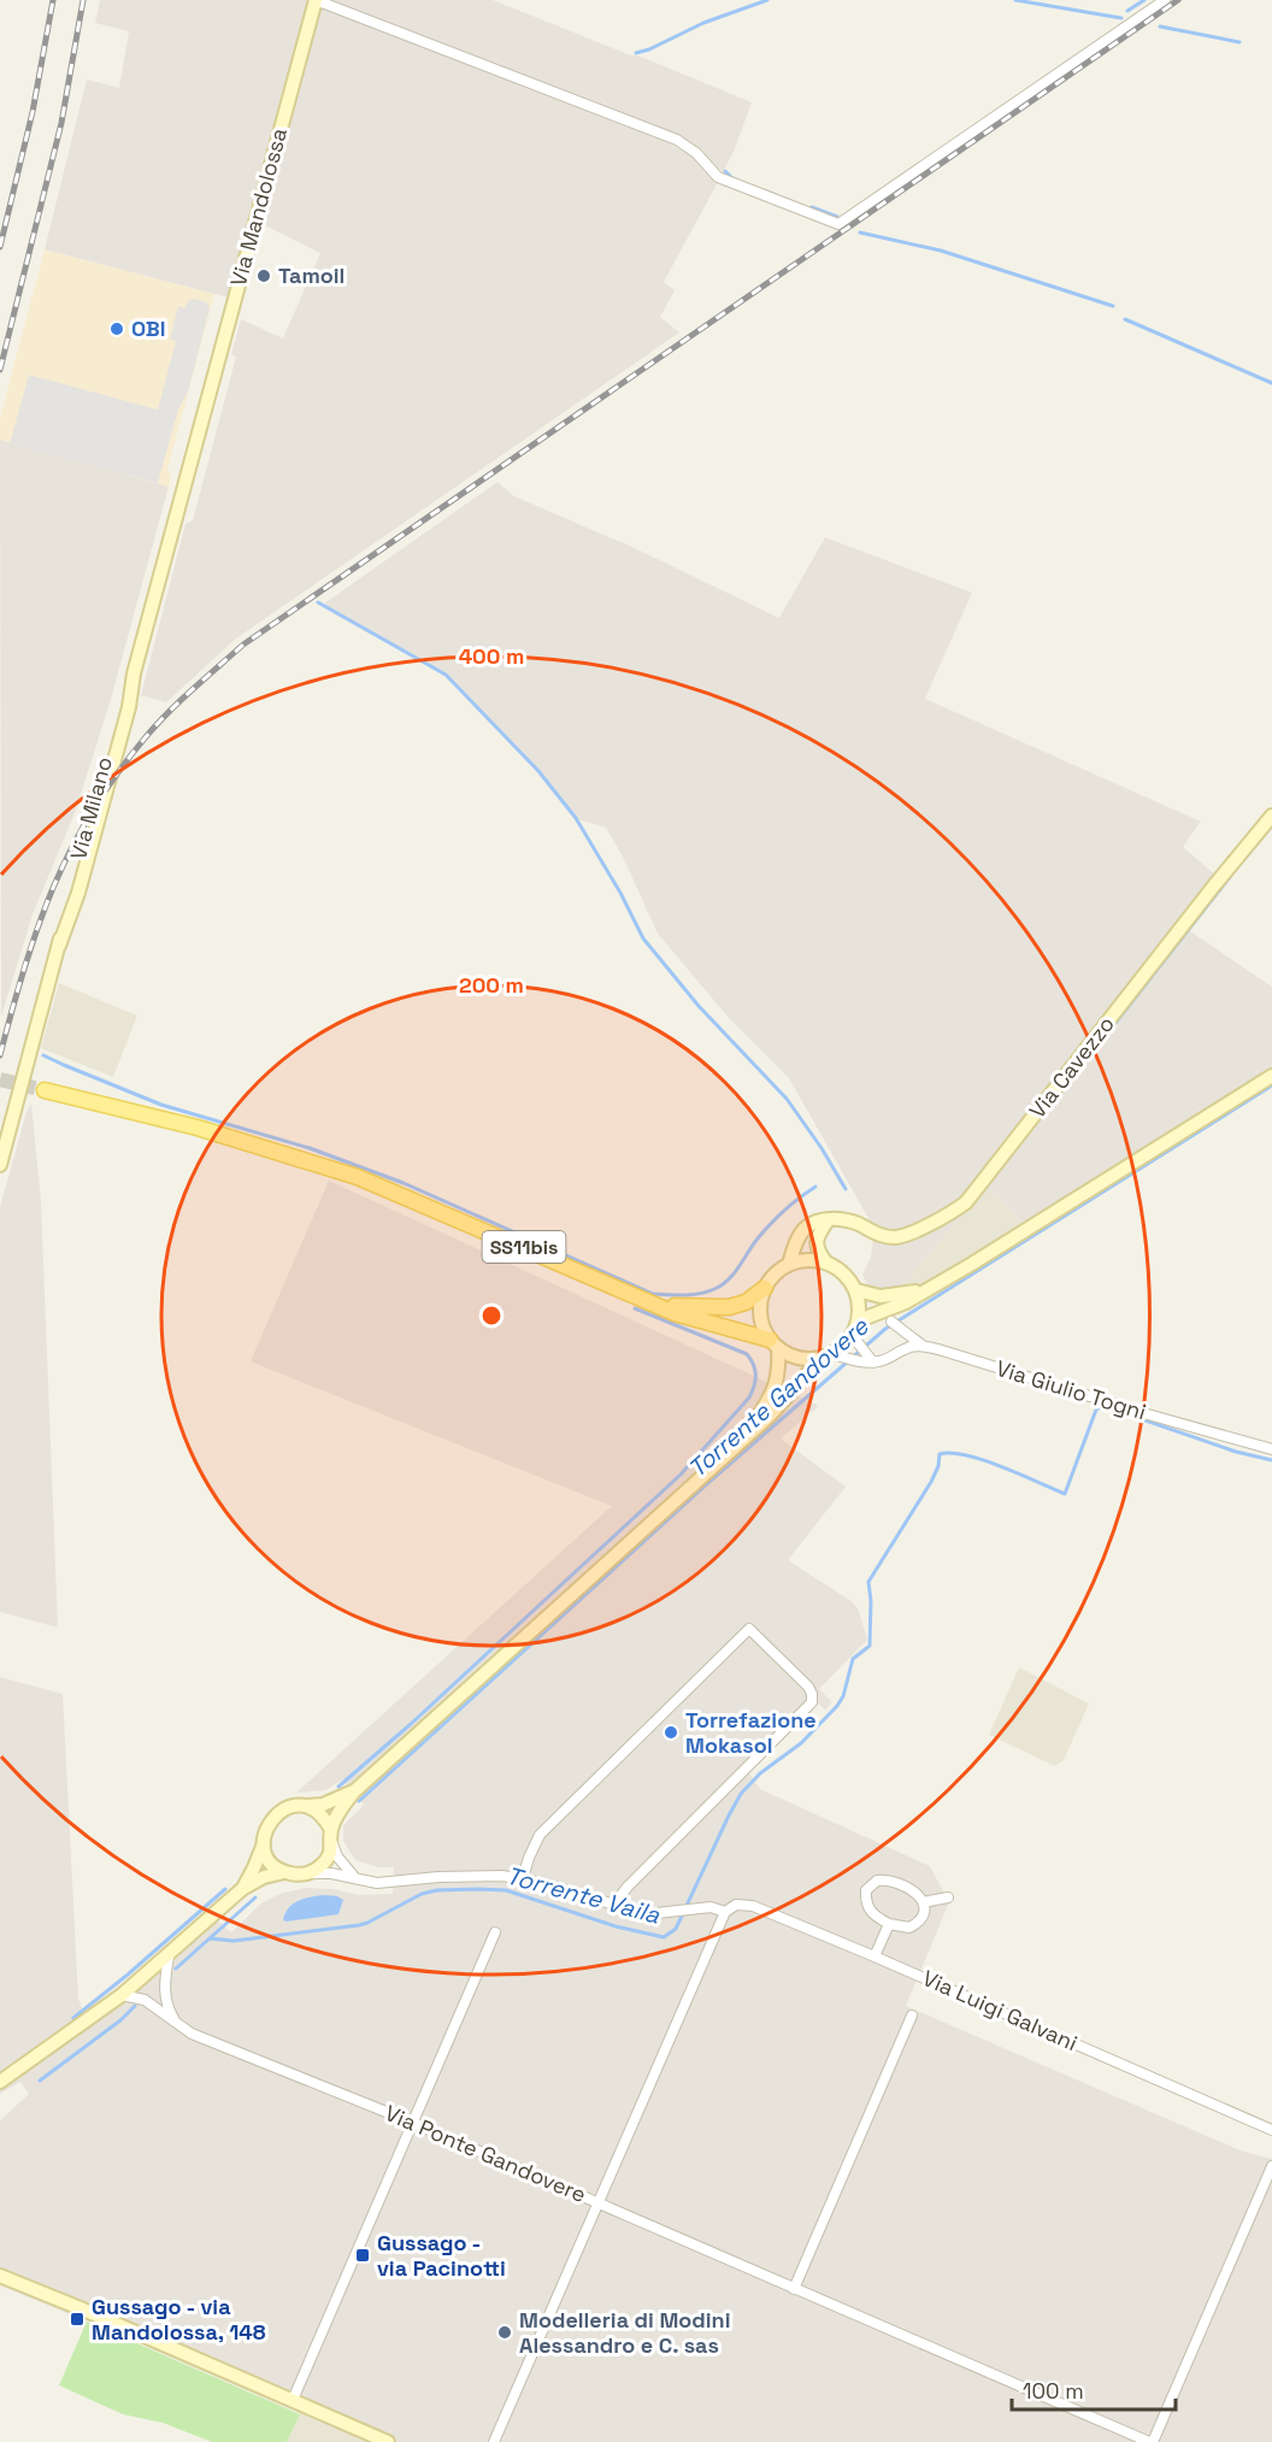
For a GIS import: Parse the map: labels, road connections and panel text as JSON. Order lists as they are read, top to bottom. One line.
{"streets":{"main road":["Via Mandolossa","Via Milano","Via Cavezzo","SS11bis"],"street":["Via Giulio Togni","Via Luigi Galvani","Via Ponte Gandovere"]},"crossings":[["Via Mandolossa","Via Milano"]],"water":["Torrente Gandovere","Torrente Vaila"],"places":{"other":["Tamoil","OBI","Torrefazione Mokasol","Modelleria di Modini Alessandro e C. sas"],"transit":["Gussago - via Pacinotti","Gussago - via Mandolossa, 148"]},"scale_bar":"100 m","rings":["400 m","200 m"]}
